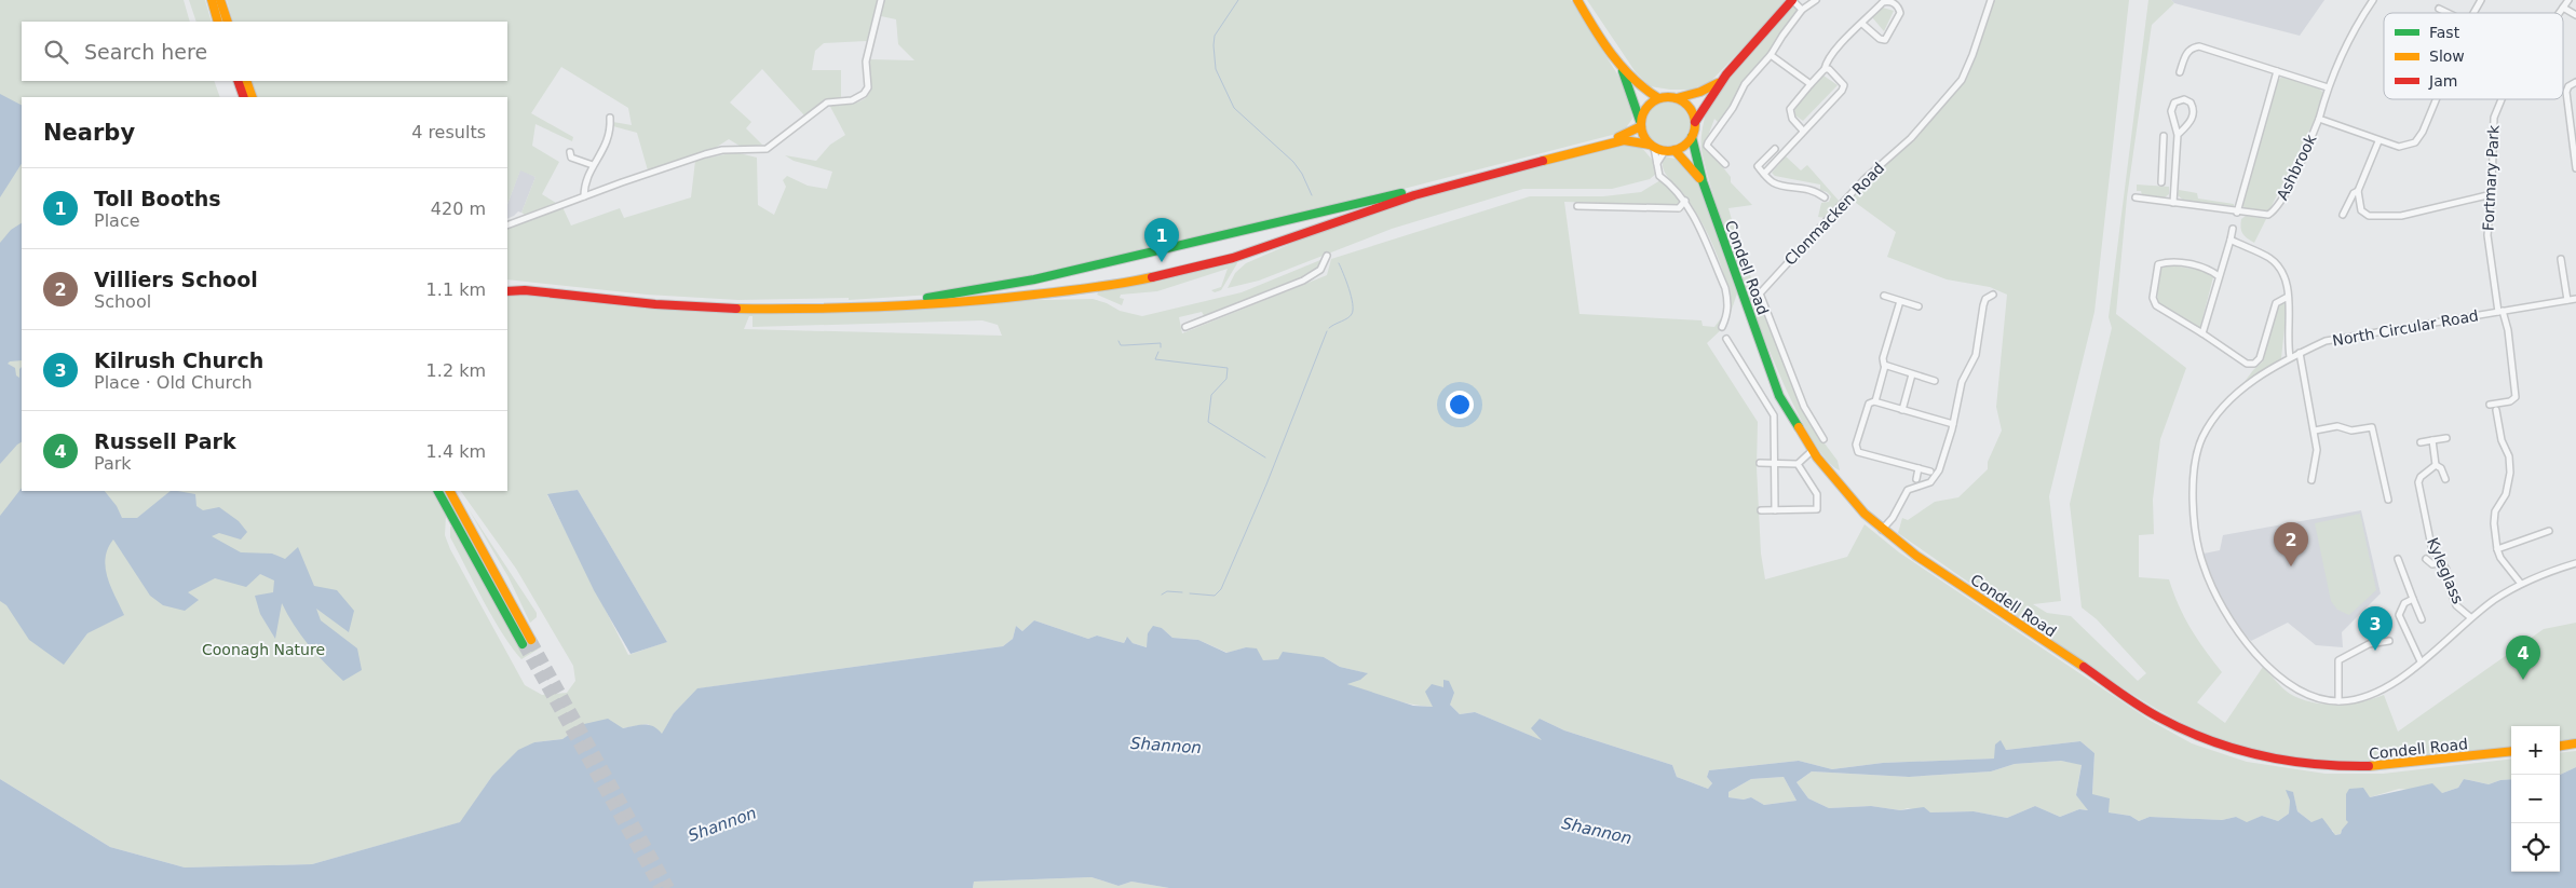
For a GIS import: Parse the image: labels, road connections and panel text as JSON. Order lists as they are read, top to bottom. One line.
{"streets":{"main road":["Condell Road"],"street":["Ashbrook","Fortmary Park","Clonmacken Road","North Circular Road","Kyleglass"]},"crossings":[["Fortmary Park","North Circular Road"],["North Circular Road","Kyleglass"]],"water":["Shannon"],"parks":["Coonagh Nature"],"legend":["Fast","Slow","Jam"],"page":{"search":"Search here","heading":["Nearby","4 results"],"list":[{"mark":"1","name":"Toll Booths","note":"Place","value":"420 m"},{"mark":"2","name":"Villiers School","note":"School","value":"1.1 km"},{"mark":"3","name":"Kilrush Church","note":"Place · Old Church","value":"1.2 km"},{"mark":"4","name":"Russell Park","note":"Park","value":"1.4 km"}],"pins":["1","2","3","4"],"map_buttons":["+","−"]}}
